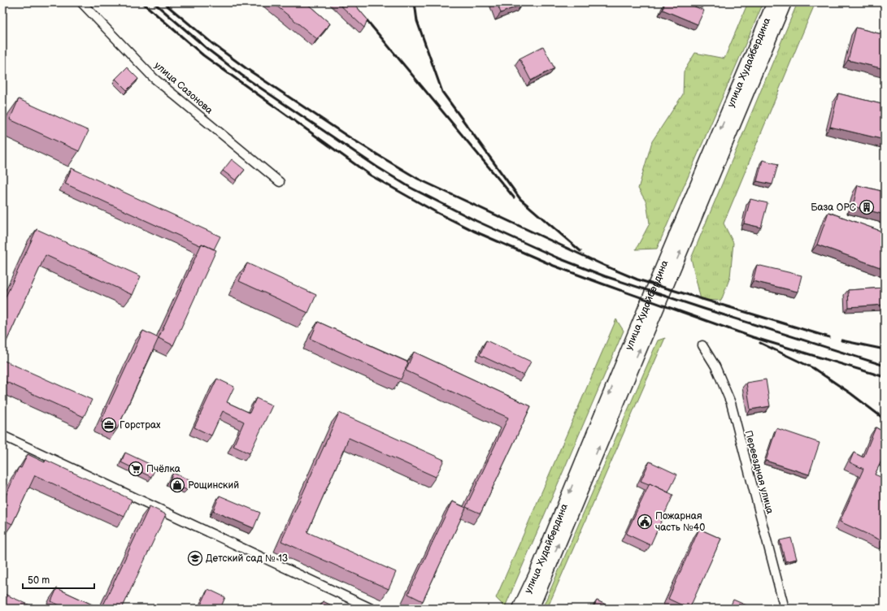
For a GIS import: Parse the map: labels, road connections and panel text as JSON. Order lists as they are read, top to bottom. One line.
{"streets":{"main road":["улица Худайбердина"],"street":["улица Сазонова","Переездная улица"]},"places":{"building":["База ОРС"],"office":["Горстрах"],"supermarket":["Пчёлка"],"shop":["Рощинский"],"public building":["Пожарная часть №40"],"school or university":["Детский сад № 13"]},"scale_bar":"50 m"}
